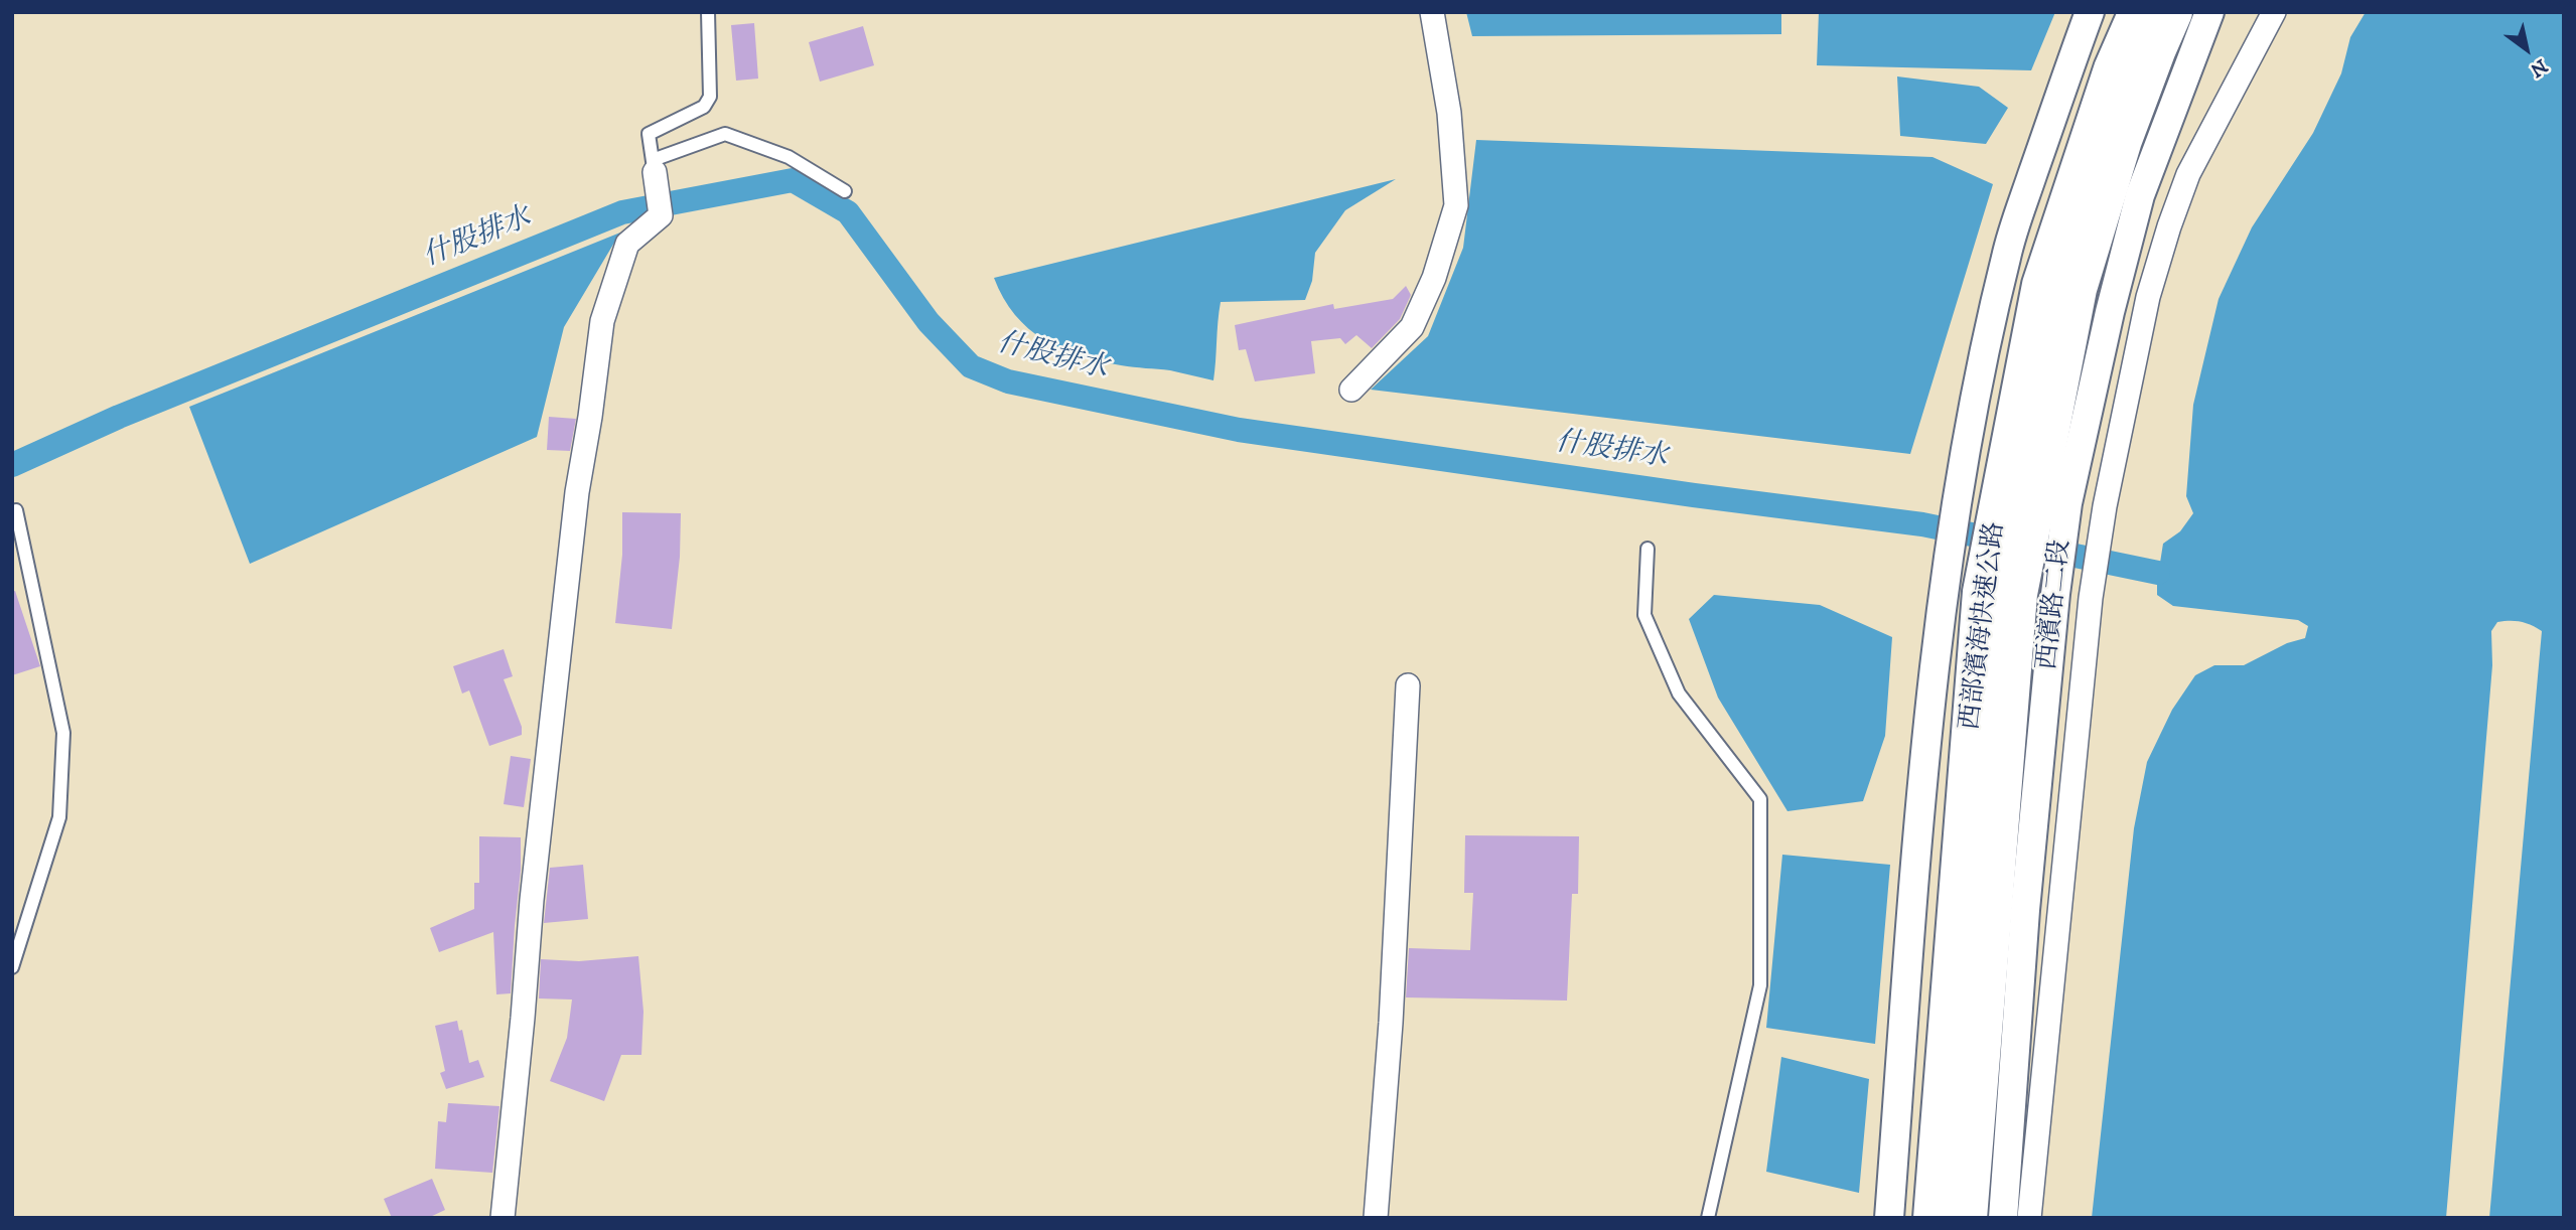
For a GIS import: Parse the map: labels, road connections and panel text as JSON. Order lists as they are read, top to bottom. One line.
{"streets":{"highway":["西部濱海快速公路"],"street":["西濱路二段"]},"crossings":[["西濱路二段","西部濱海快速公路"]],"water":["什股排水"],"north":"bottom right"}
